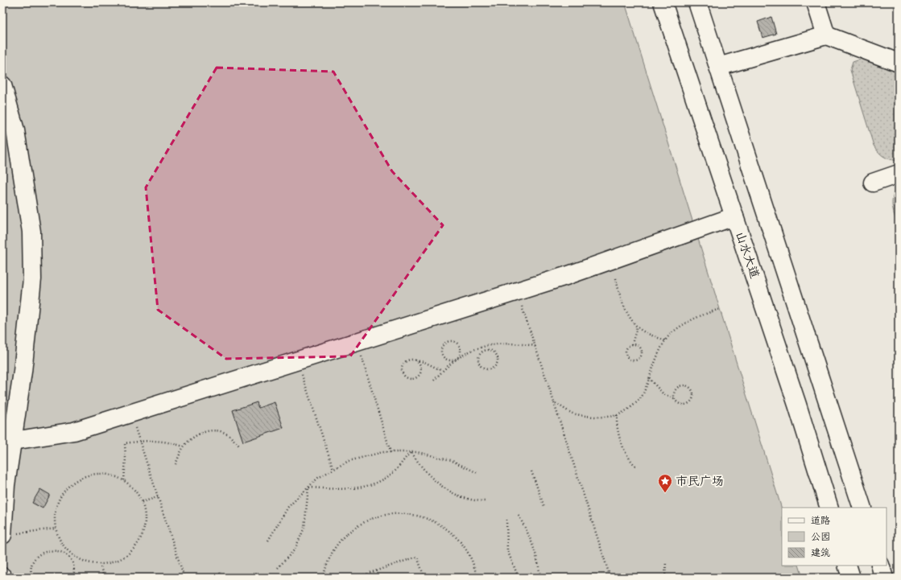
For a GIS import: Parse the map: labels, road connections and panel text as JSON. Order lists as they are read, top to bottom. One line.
{"streets":{"street":["山水大道"]},"places":{"place":["市民广场"]},"legend":["道路","公园","建筑"]}
